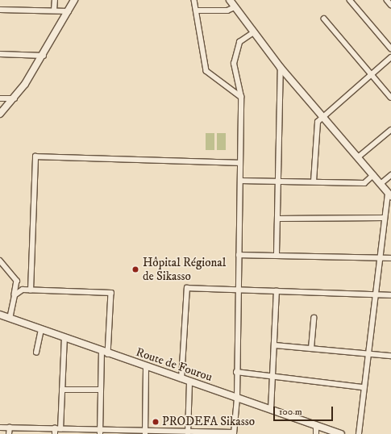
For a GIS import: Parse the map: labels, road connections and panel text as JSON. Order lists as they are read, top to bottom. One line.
{"streets":{"street":["Route de Fourou"]},"places":["Hôpital Régional de Sikasso","PRODEFA Sikasso"],"scale_bar":"100 m"}
